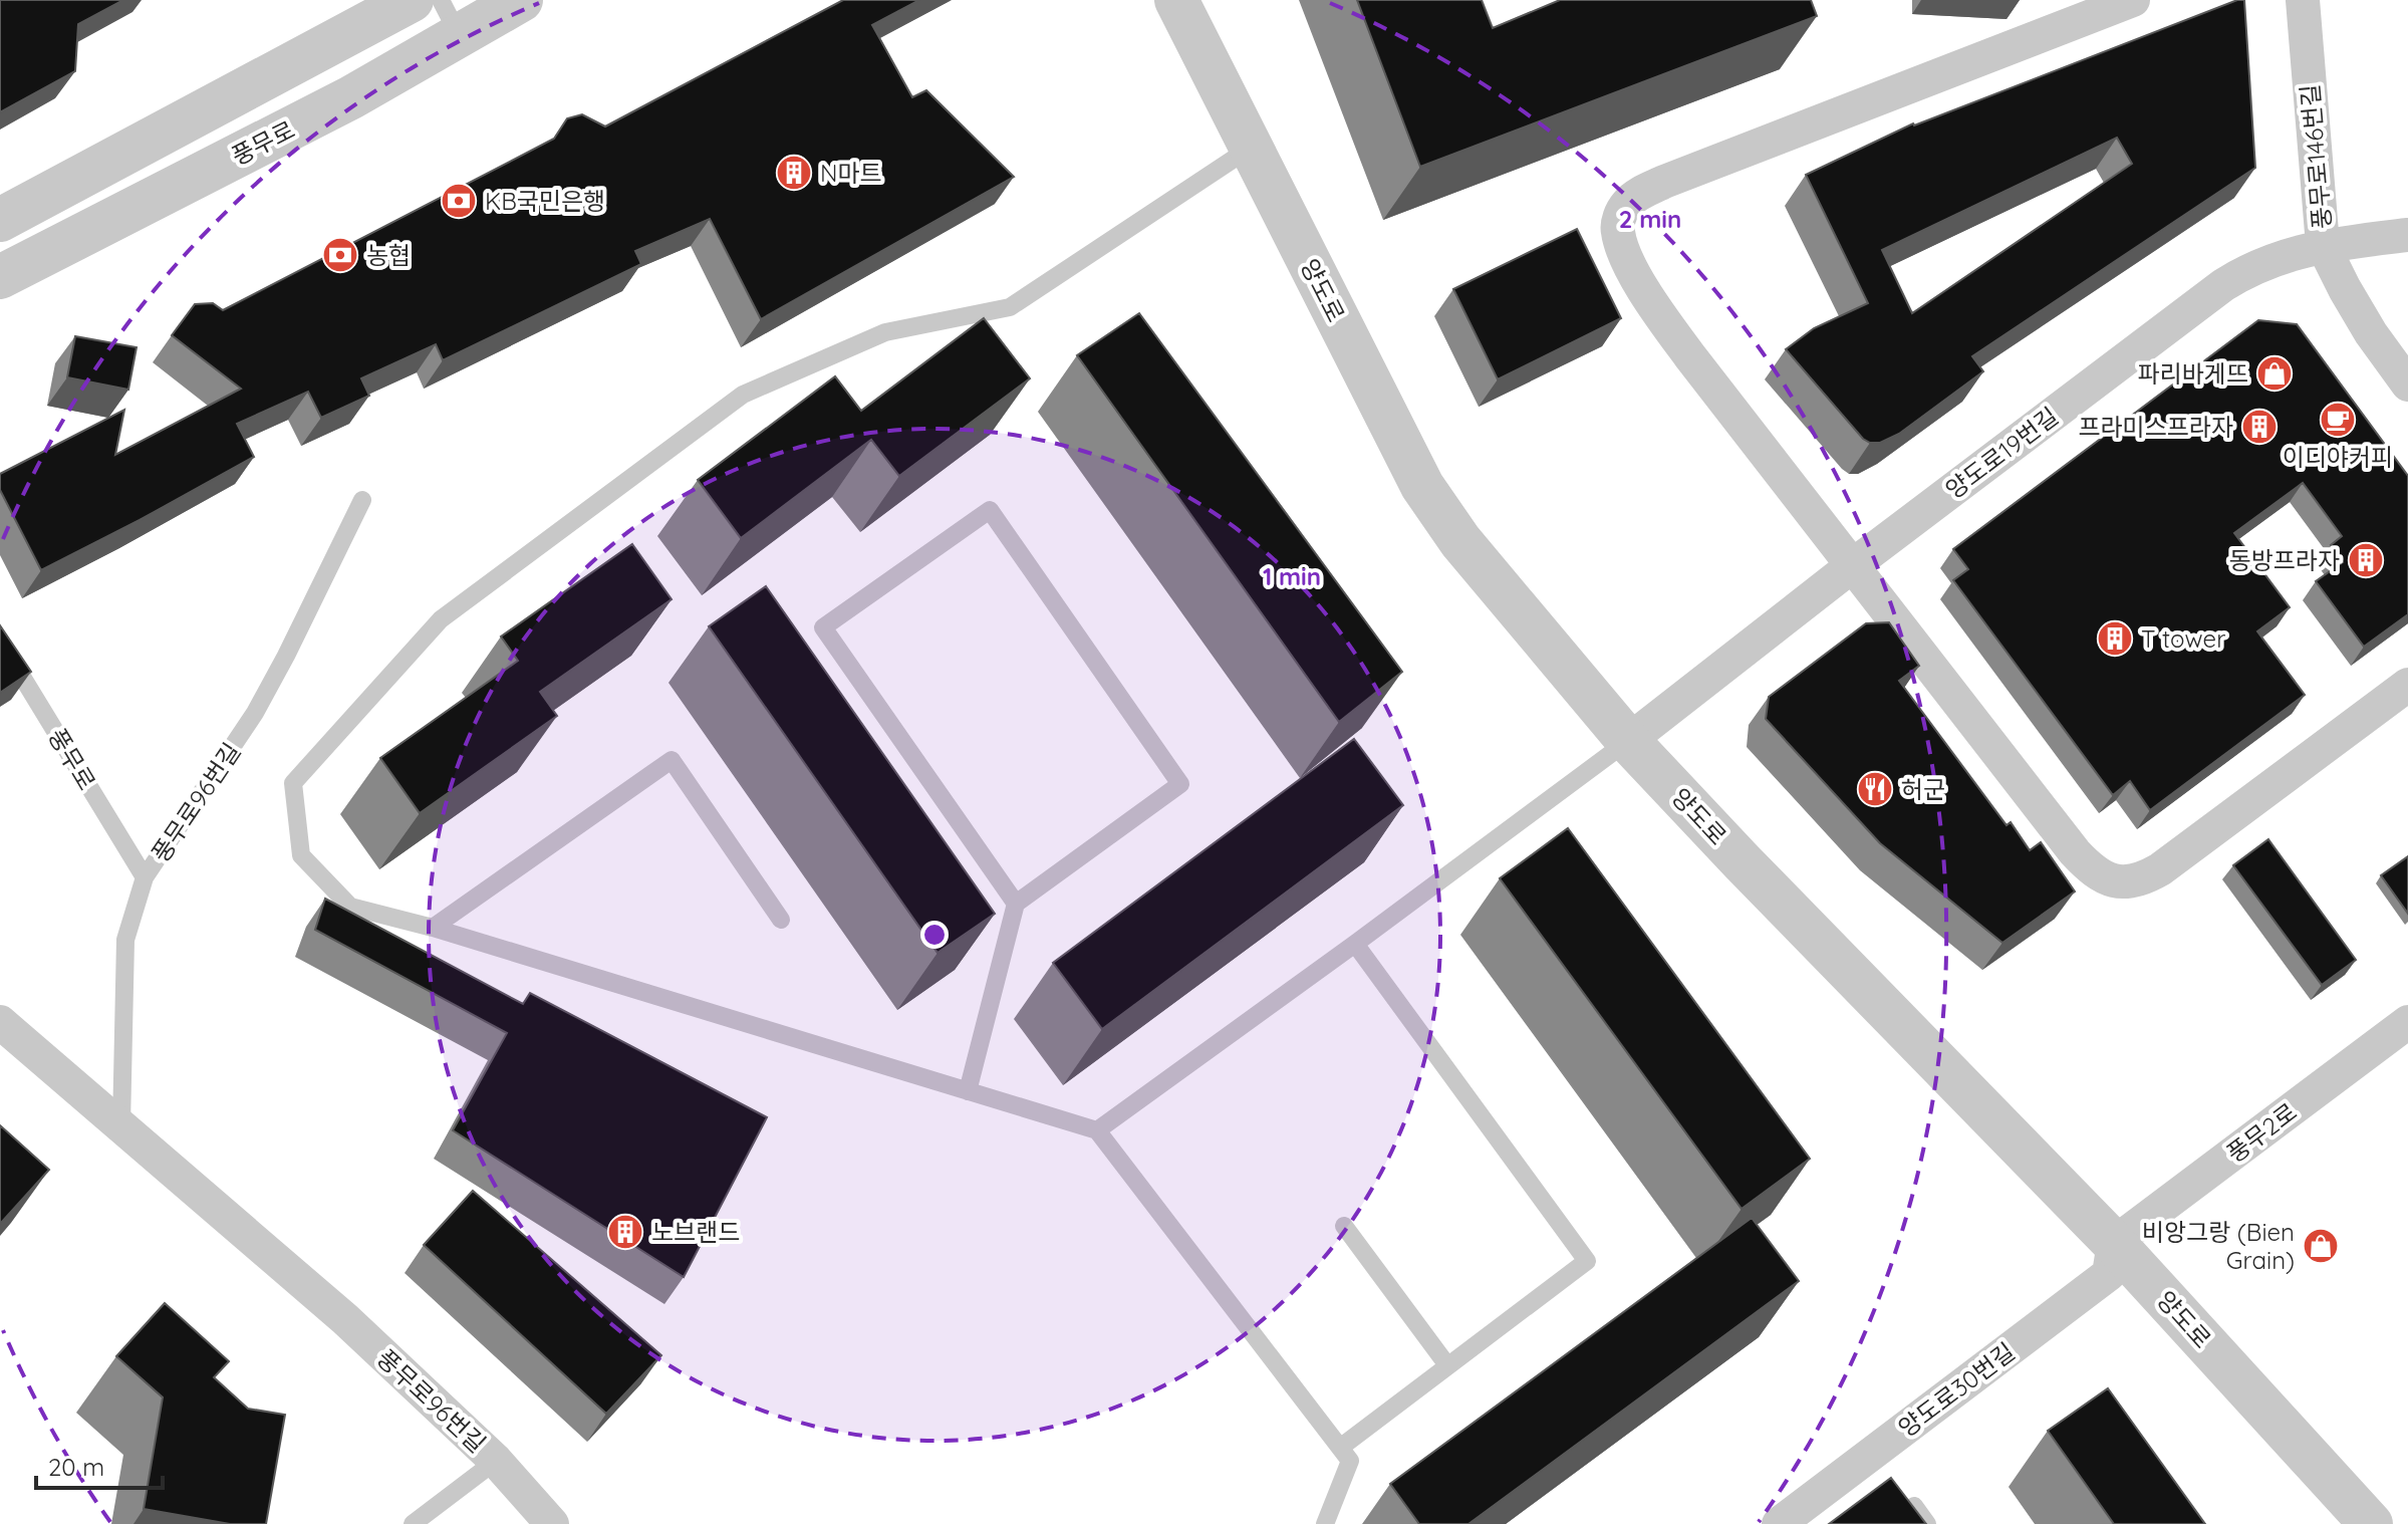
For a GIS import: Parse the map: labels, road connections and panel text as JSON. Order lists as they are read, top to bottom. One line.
{"streets":{"street":["풍무로","풍무로146번길","양도로","양도로19번길","풍무로96번길","풍무2로","양도로30번길"]},"crossings":[["풍무로","풍무로96번길"],["풍무로146번길","양도로19번길"],["양도로","양도로19번길"],["양도로","풍무2로"],["양도로","양도로30번길"],["풍무2로","양도로30번길"]],"places":{"building":["N마트","프라미스프라자","동방프라자","T tower","노브랜드"],"bank":["KB국민은행","농협"],"shop":["파리바게뜨","비앙그랑 (Bien Grain)"],"cafe":["이디야커피"],"restaurant":["허군"]},"scale_bar":"20 m","rings":["2 min","1 min"]}
